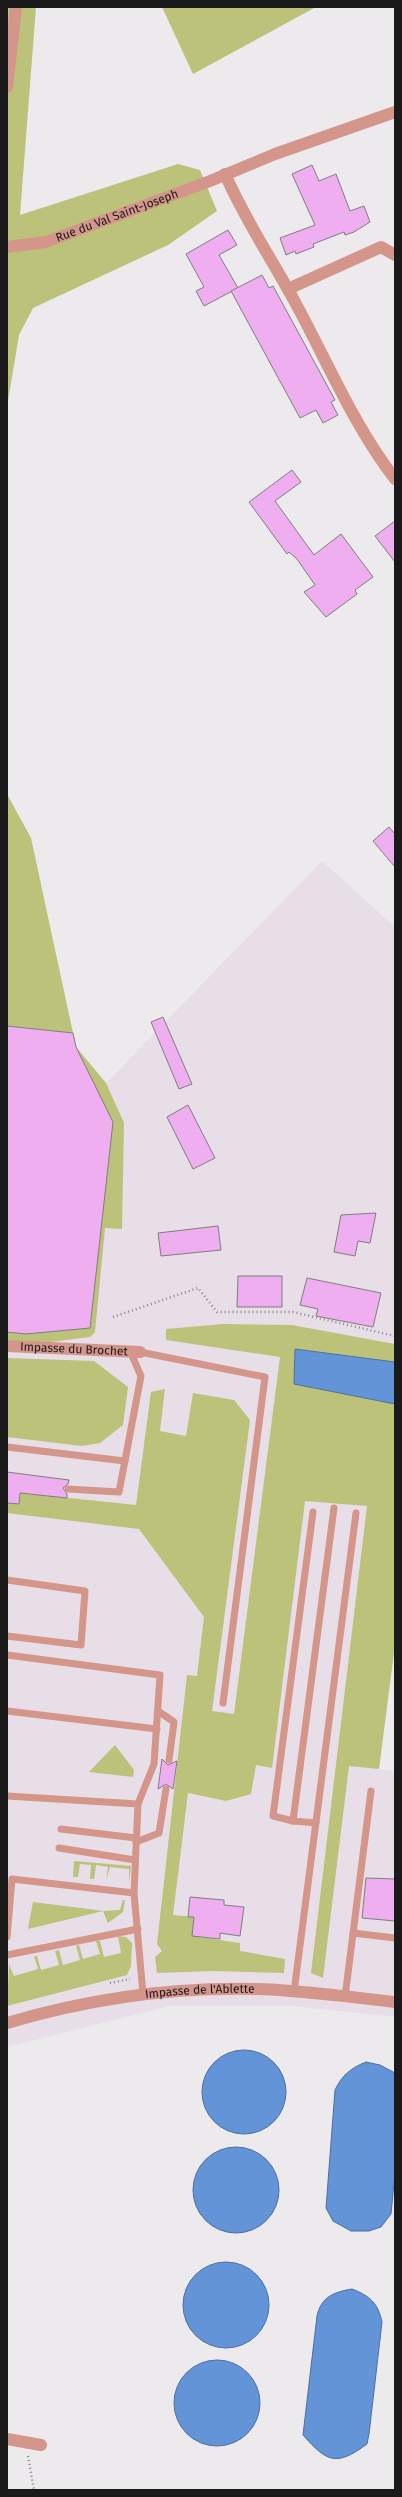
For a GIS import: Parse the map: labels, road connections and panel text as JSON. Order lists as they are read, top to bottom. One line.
{"streets":{"street":["Rue du Val Saint-Joseph","Impasse du Brochet","Impasse de l'Ablette"]}}
